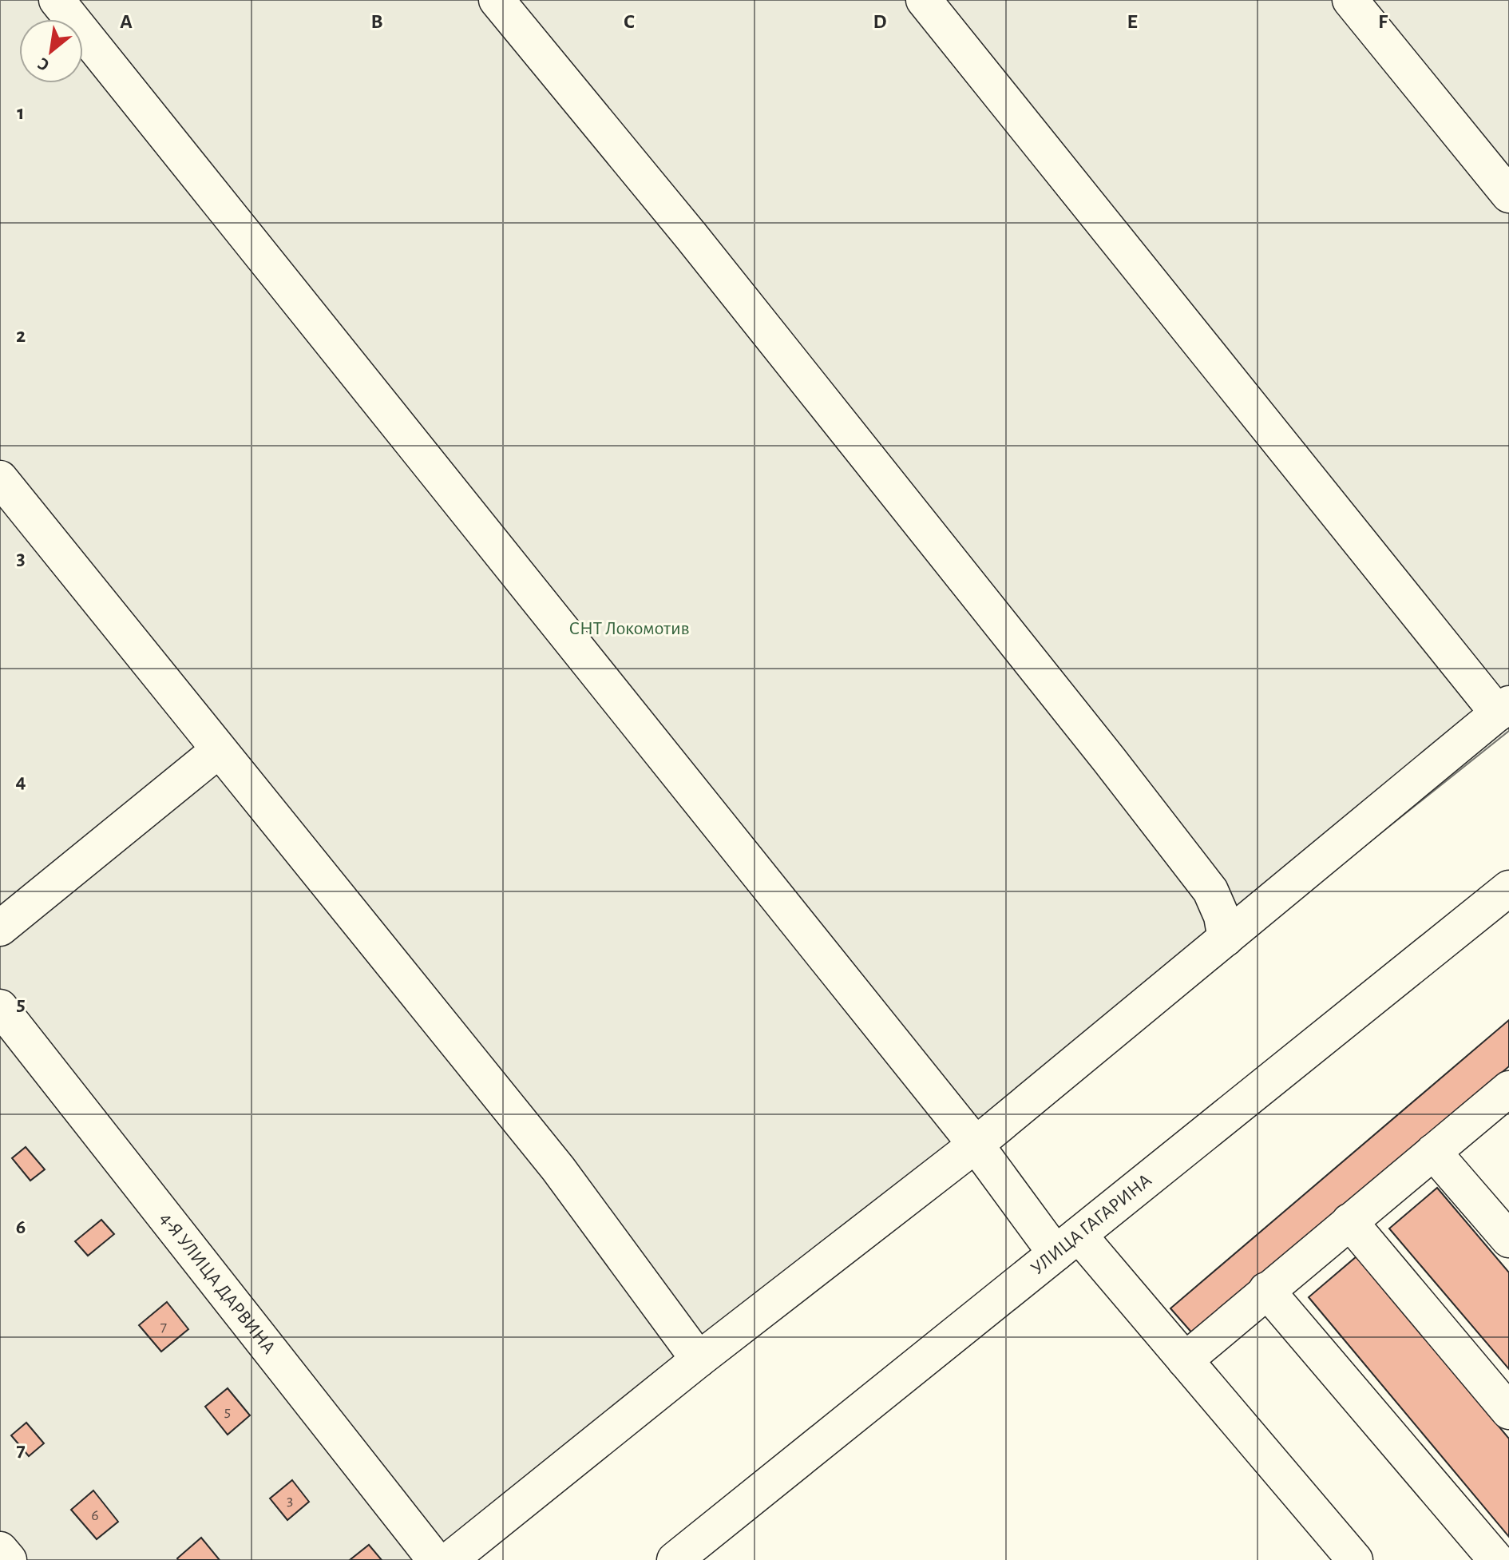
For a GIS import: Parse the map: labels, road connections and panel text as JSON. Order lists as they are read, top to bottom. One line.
{"streets":{"street":["УЛИЦА ГАГАРИНА","4-Я УЛИЦА ДАРВИНА"]},"parks":["СНТ Локомотив"],"house_numbers":["7","5","3","6"],"north":"bottom left","grid":{"columns":["A","B","C","D","E","F"],"rows":["1","2","3","4","5","6","7"]}}
